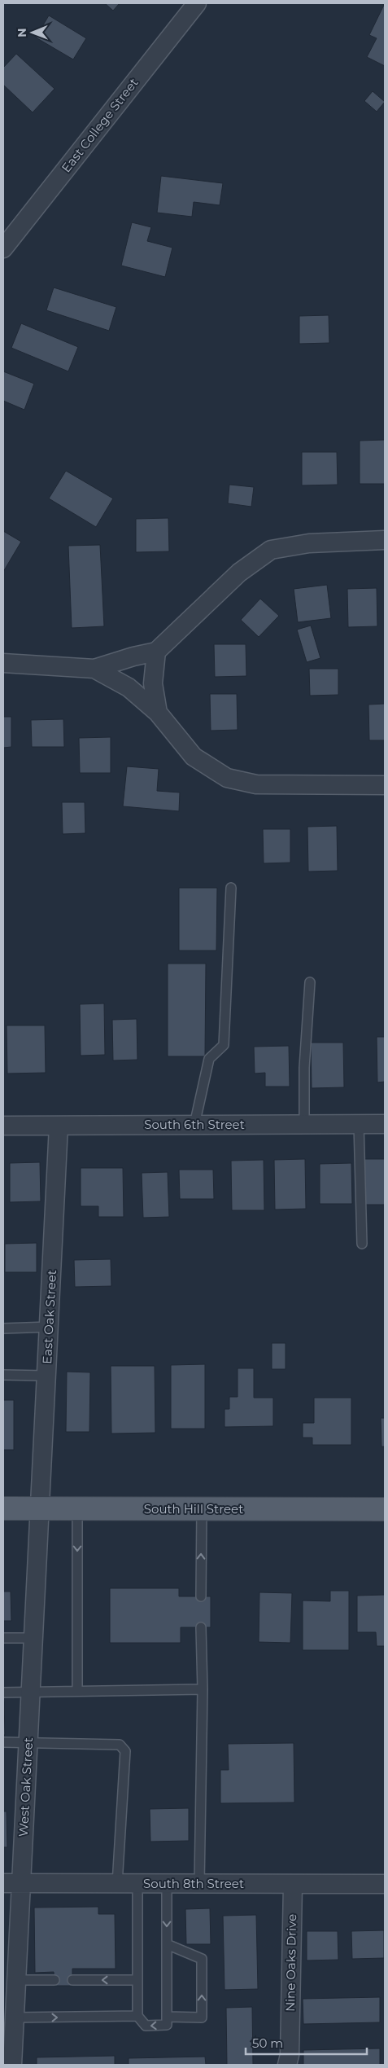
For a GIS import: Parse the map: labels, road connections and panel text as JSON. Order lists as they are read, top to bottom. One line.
{"streets":{"main road":["South Hill Street"],"street":["East College Street","South 6th Street","East Oak Street","West Oak Street","South 8th Street","Nine Oaks Drive"]},"crossings":[["South 6th Street","East Oak Street"],["East Oak Street","South Hill Street"],["East Oak Street","West Oak Street"],["South Hill Street","West Oak Street"],["West Oak Street","South 8th Street"],["South 8th Street","Nine Oaks Drive"]],"scale_bar":"50 m","north":"left"}
